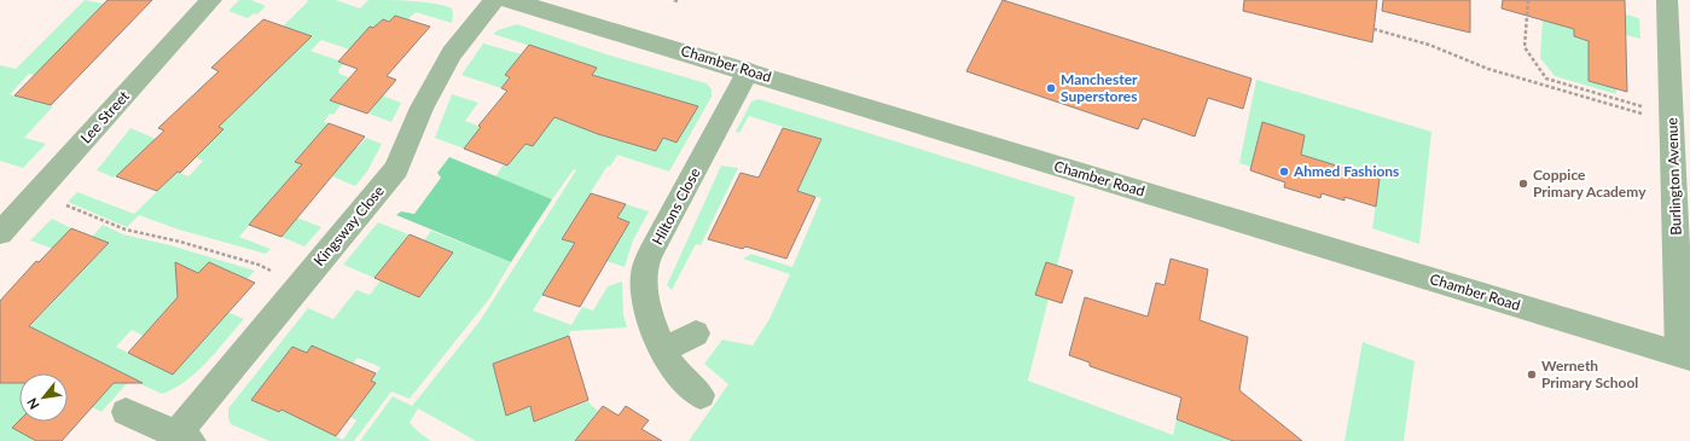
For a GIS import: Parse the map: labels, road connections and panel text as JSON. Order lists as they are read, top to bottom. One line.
{"streets":{"street":["Chamber Road","Lee Street","Burlington Avenue","Hiltons Close","Kingsway Close"]},"crossings":[["Chamber Road","Burlington Avenue"],["Chamber Road","Hiltons Close"]],"places":["Manchester Superstores","Ahmed Fashions","Coppice Primary Academy","Werneth Primary School"],"north":"bottom left"}
